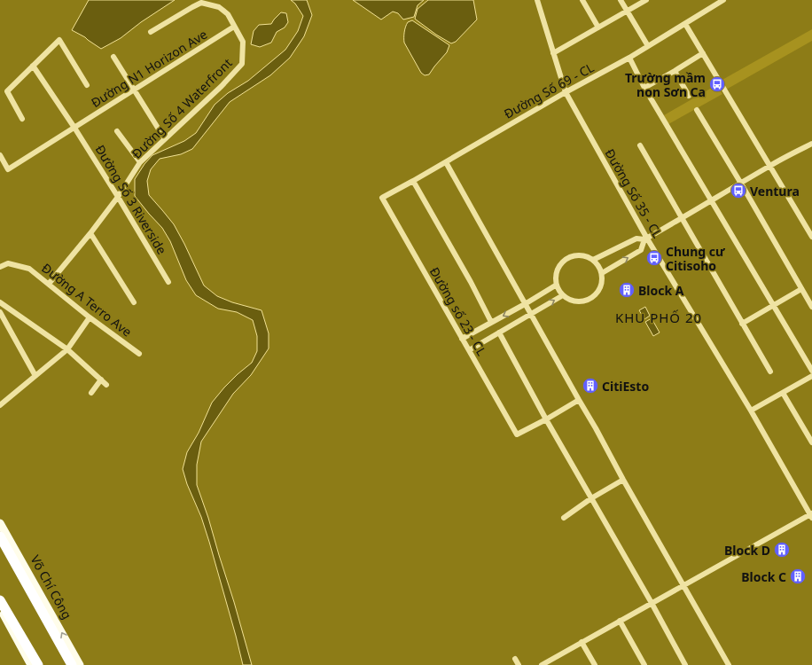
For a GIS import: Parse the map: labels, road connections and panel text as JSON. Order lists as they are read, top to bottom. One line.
{"streets":{"highway":["Võ Chí Công"],"street":["Đường N1 Horizon Ave","Đường Số 69 - CL","Đường Số 4 Waterfront","Đường Số 35 - CL","Đường Số 3 Riverside","Đường A Terro Ave","Đường số 23 - CL"]},"crossings":[["Đường N1 Horizon Ave","Đường Số 4 Waterfront"],["Đường N1 Horizon Ave","Đường Số 3 Riverside"],["Đường Số 69 - CL","Đường Số 35 - CL"],["Đường Số 69 - CL","Đường số 23 - CL"],["Đường Số 4 Waterfront","Đường Số 3 Riverside"],["Đường Số 4 Waterfront","Đường A Terro Ave"]],"districts":["KHU PHỐ 20"],"places":{"bus stop":["Trường mầm non Sơn Ca","Ventura","Chung cư Citisoho"],"building":["Block A","CitiEsto","Block D","Block C"]}}
